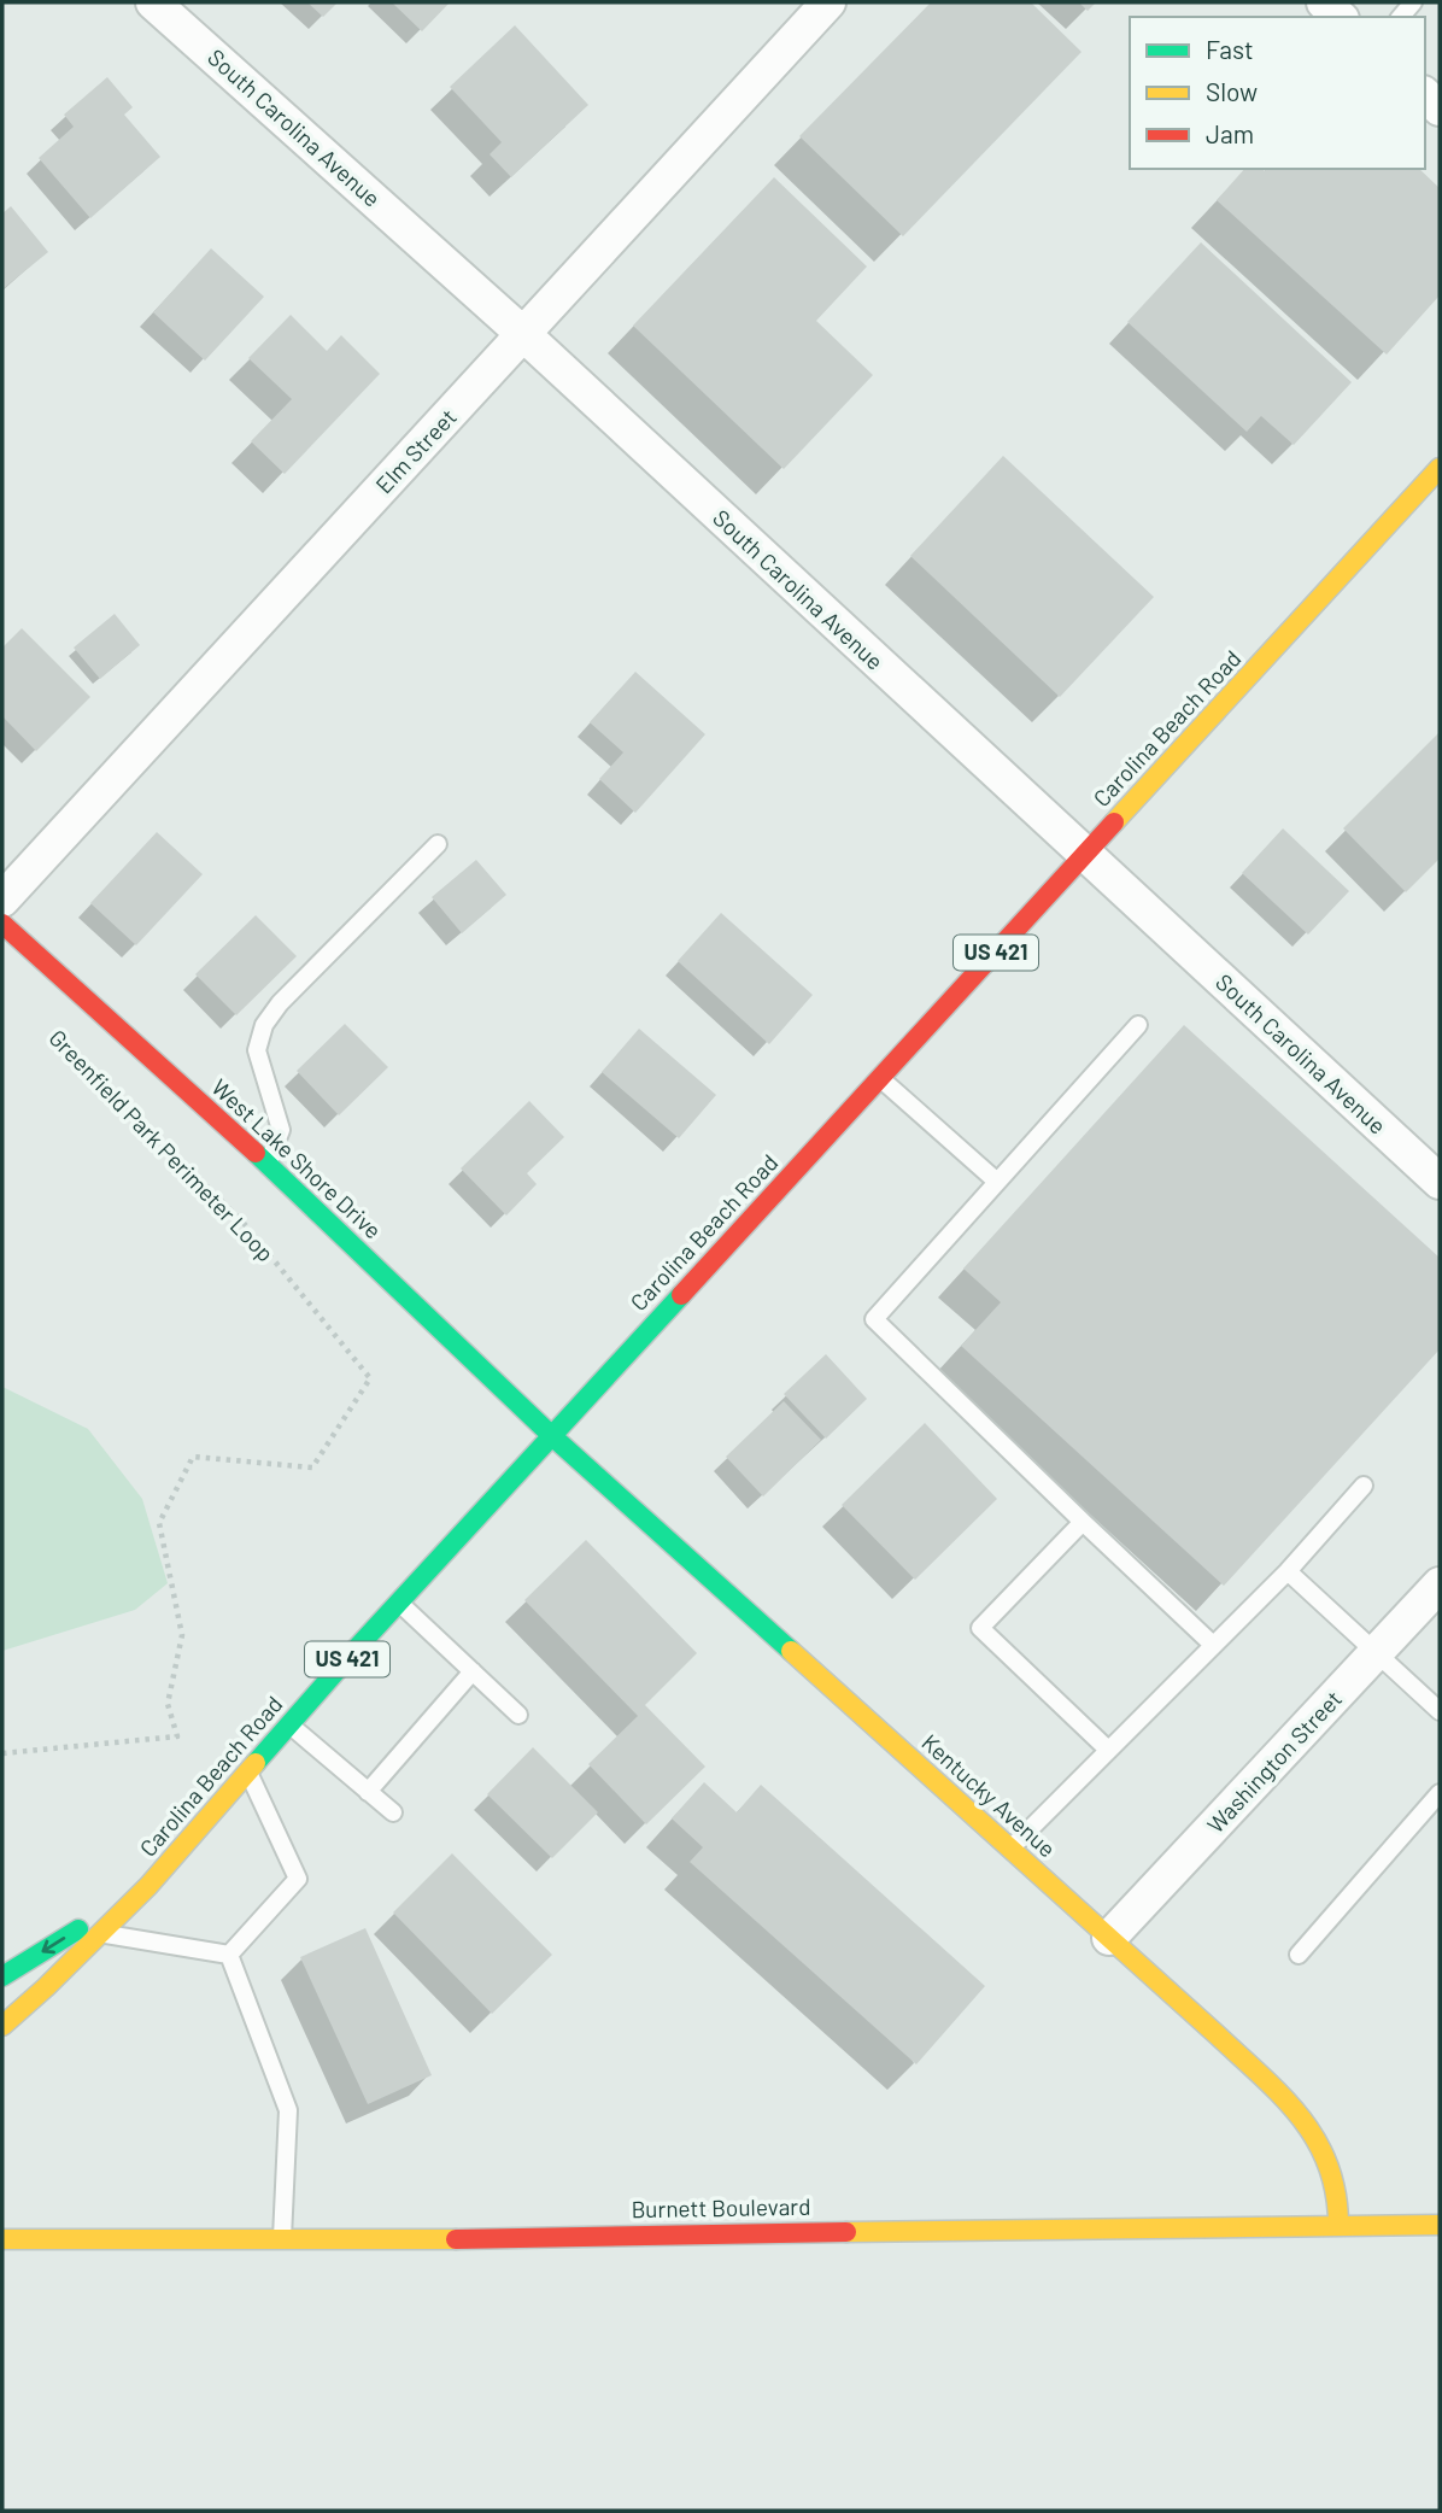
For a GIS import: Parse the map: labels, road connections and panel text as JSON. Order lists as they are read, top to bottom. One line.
{"streets":{"main road":["Carolina Beach Road","US 421","West Lake Shore Drive","Kentucky Avenue","Burnett Boulevard"],"street":["South Carolina Avenue","Elm Street","Washington Street"],"path":["Greenfield Park Perimeter Loop"]},"crossings":[["South Carolina Avenue","Elm Street"],["South Carolina Avenue","Carolina Beach Road"],["Carolina Beach Road","West Lake Shore Drive"],["Carolina Beach Road","Kentucky Avenue"],["West Lake Shore Drive","Kentucky Avenue"],["Washington Street","Kentucky Avenue"],["Kentucky Avenue","Burnett Boulevard"]],"legend":["Fast","Slow","Jam"]}
